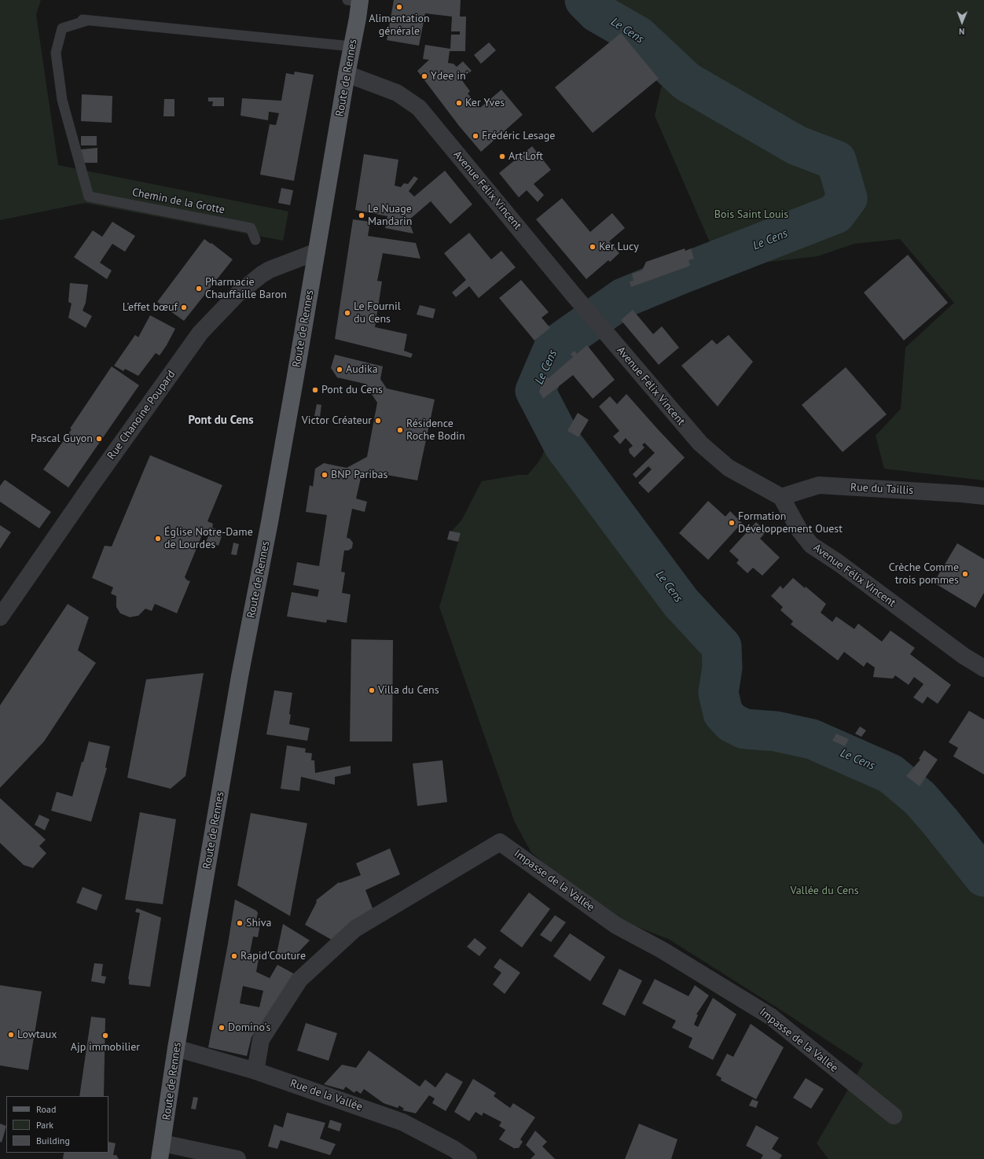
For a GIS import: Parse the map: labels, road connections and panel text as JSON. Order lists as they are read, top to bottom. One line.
{"streets":{"main road":["Route de Rennes"],"street":["Avenue Félix Vincent","Rue Chanoine Poupard","Rue du Taillis","Impasse de la Vallée","Rue de la Vallée"],"lane":["Chemin de la Grotte"]},"crossings":[["Route de Rennes","Avenue Félix Vincent"],["Route de Rennes","Chemin de la Grotte"],["Route de Rennes","Rue Chanoine Poupard"],["Route de Rennes","Rue de la Vallée"],["Avenue Félix Vincent","Rue du Taillis"],["Impasse de la Vallée","Rue de la Vallée"]],"districts":["Pont du Cens"],"water":["Le Cens"],"parks":["Bois Saint Louis","Vallée du Cens"],"places":["Alimentation générale","Ydee in'","Ker Yves","Frédéric Lesage","Art'Loft","Le Nuage Mandarin","Ker Lucy","Pharmacie Chauffaille Baron","L'effet bœuf","Le Fournil du Cens","Audika","Pont du Cens","Victor Créateur","Résidence Roche Bodin","Pascal Guyon","BNP Paribas","Formation Développement Ouest","Église Notre-Dame de Lourdes","Crèche Comme trois pommes","Villa du Cens","Shiva","Rapid'Couture","Domino's","Lowtaux","Ajp immobilier"],"legend":["Road","Park","Building"],"north":"bottom"}
